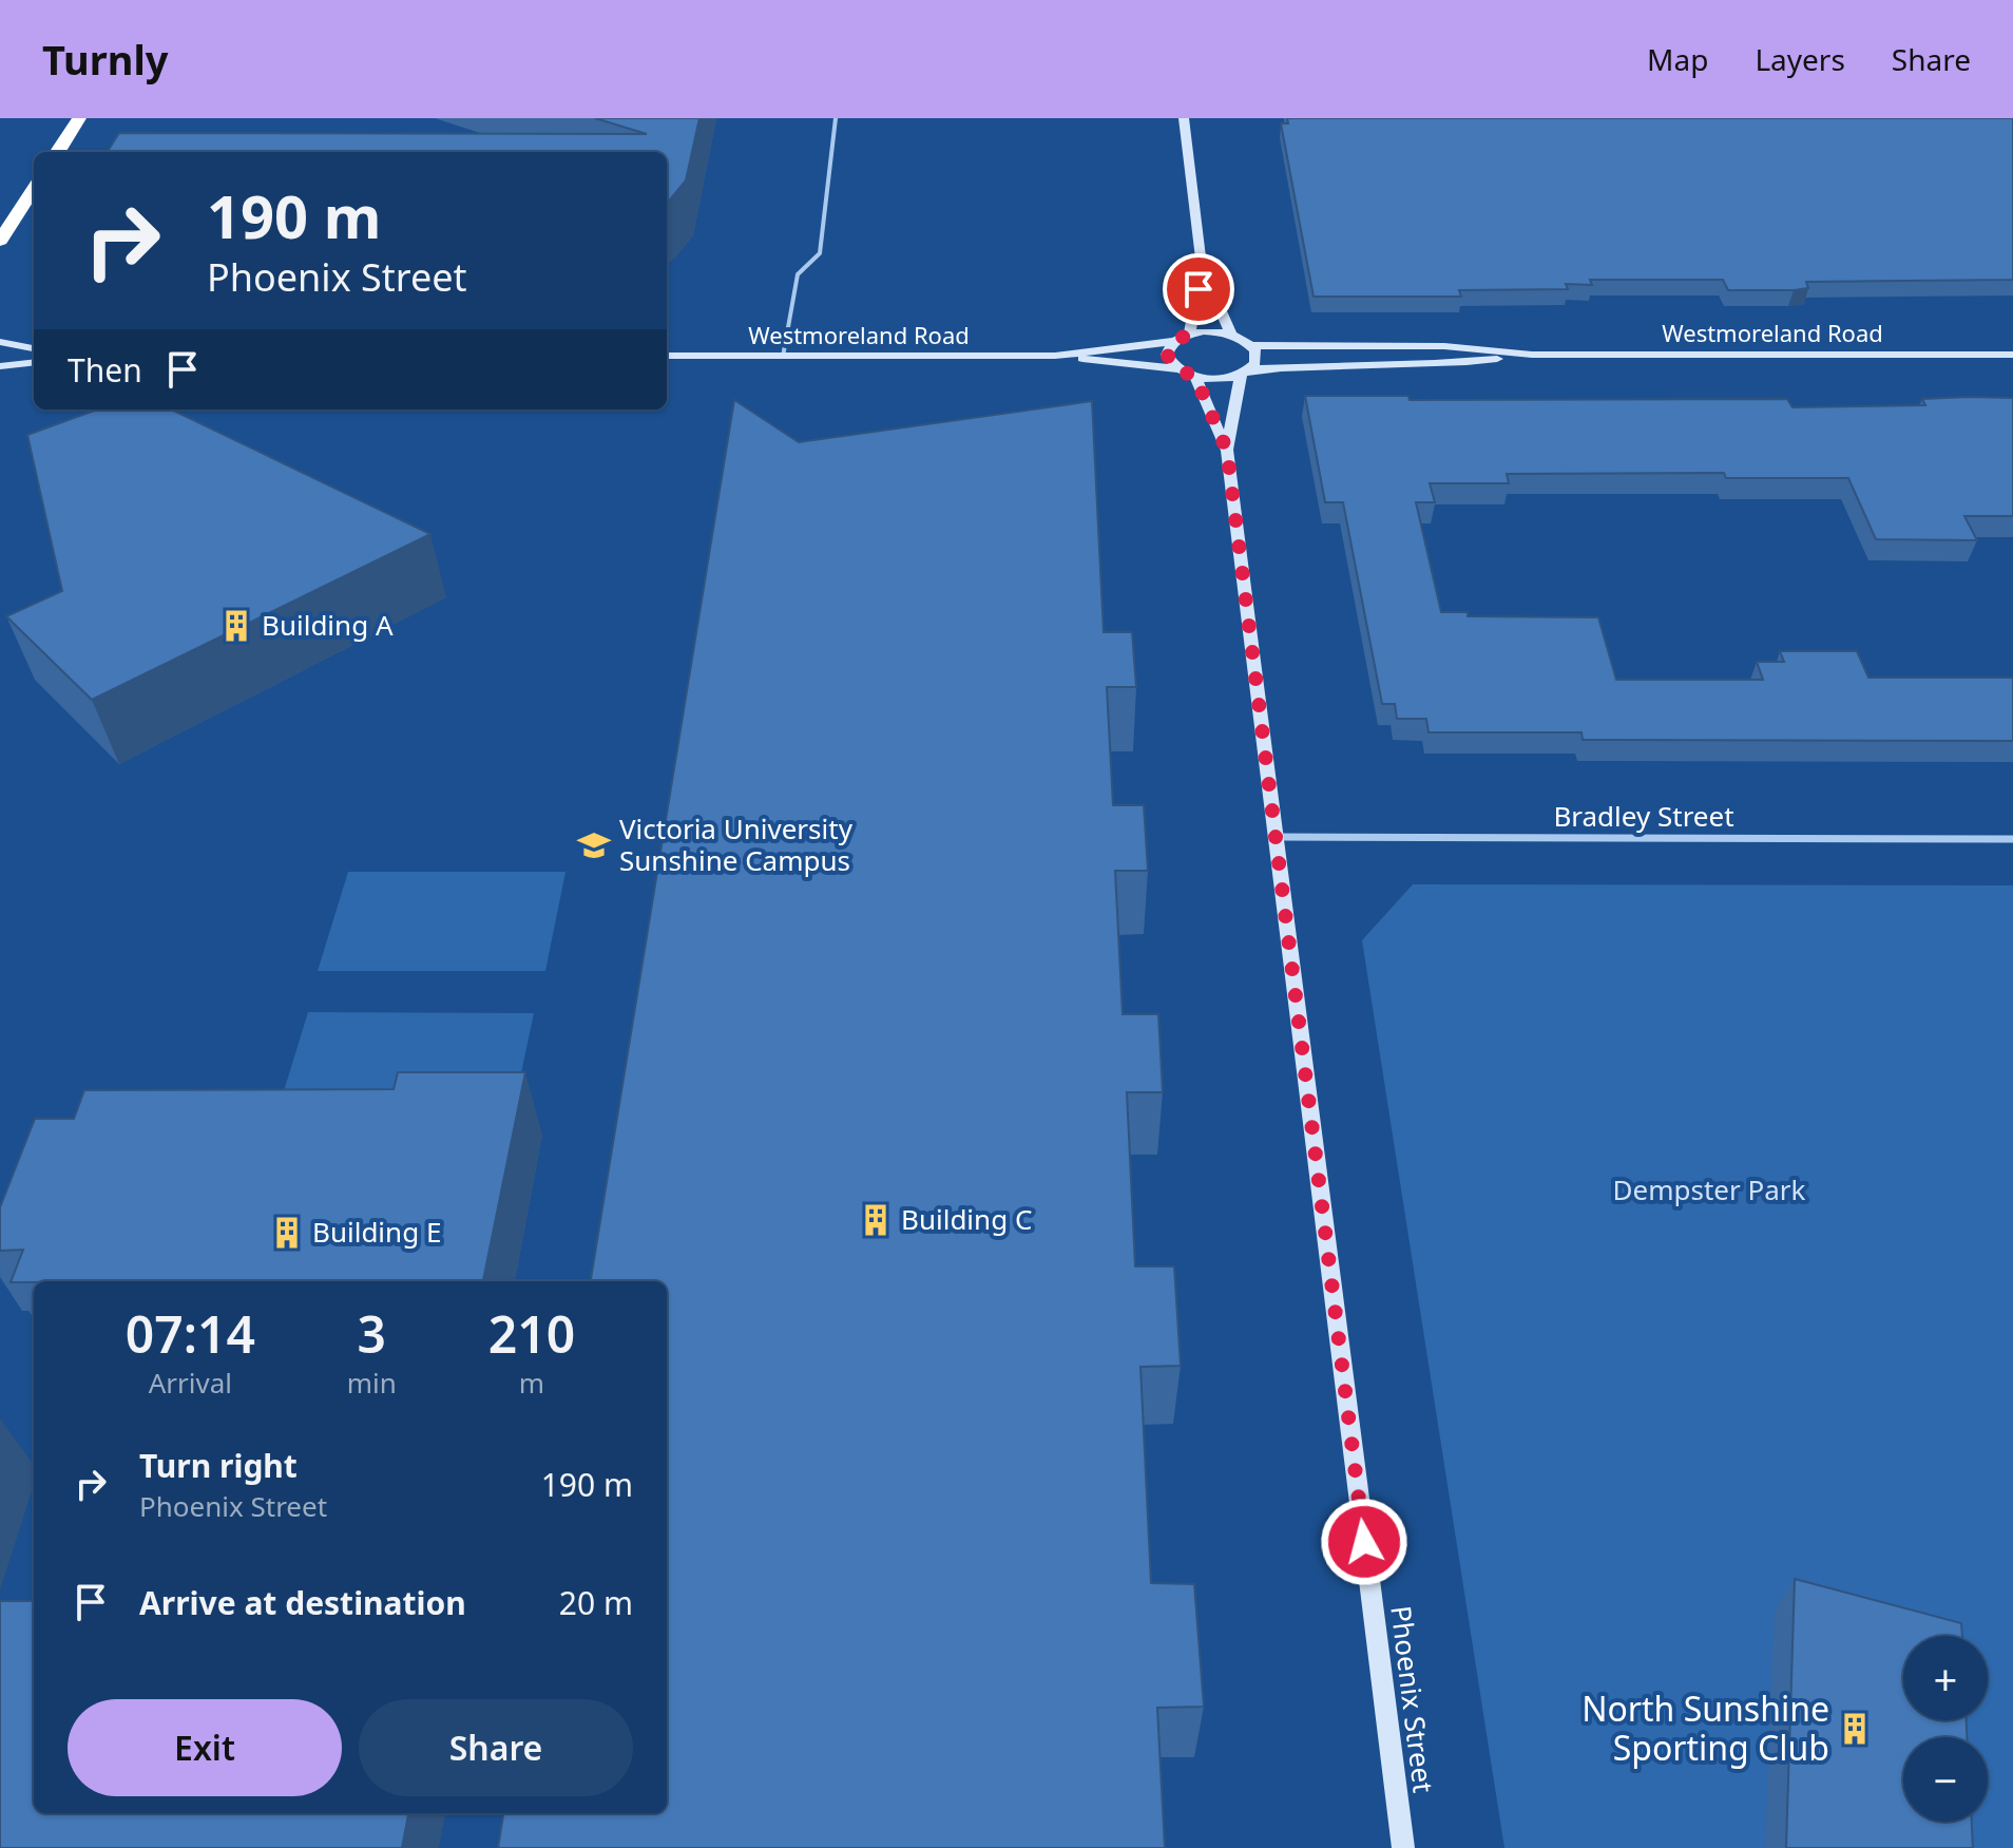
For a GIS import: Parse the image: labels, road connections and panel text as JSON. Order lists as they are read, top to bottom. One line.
{"streets":{"street":["Westmoreland Road","Bradley Street","Phoenix Street"]},"crossings":[["Westmoreland Road","Phoenix Street"],["Bradley Street","Phoenix Street"]],"parks":["Dempster Park"],"places":{"building":["Building A","Building C","Building E","North Sunshine Sporting Club"],"school or university":["Victoria University Sunshine Campus"]},"page":{"header":"Turnly","nav":["Map","Layers","Share"],"turn":["190 m","Phoenix Street"],"then":"Then","eta":["07:14","Arrival","3","min","210","m"],"list":[{"name":"Turn right","note":"Phoenix Street","value":"190 m"},{"name":"Arrive at destination","value":"20 m"}],"map_buttons":["+","−"],"buttons":["Exit","Share"]}}
